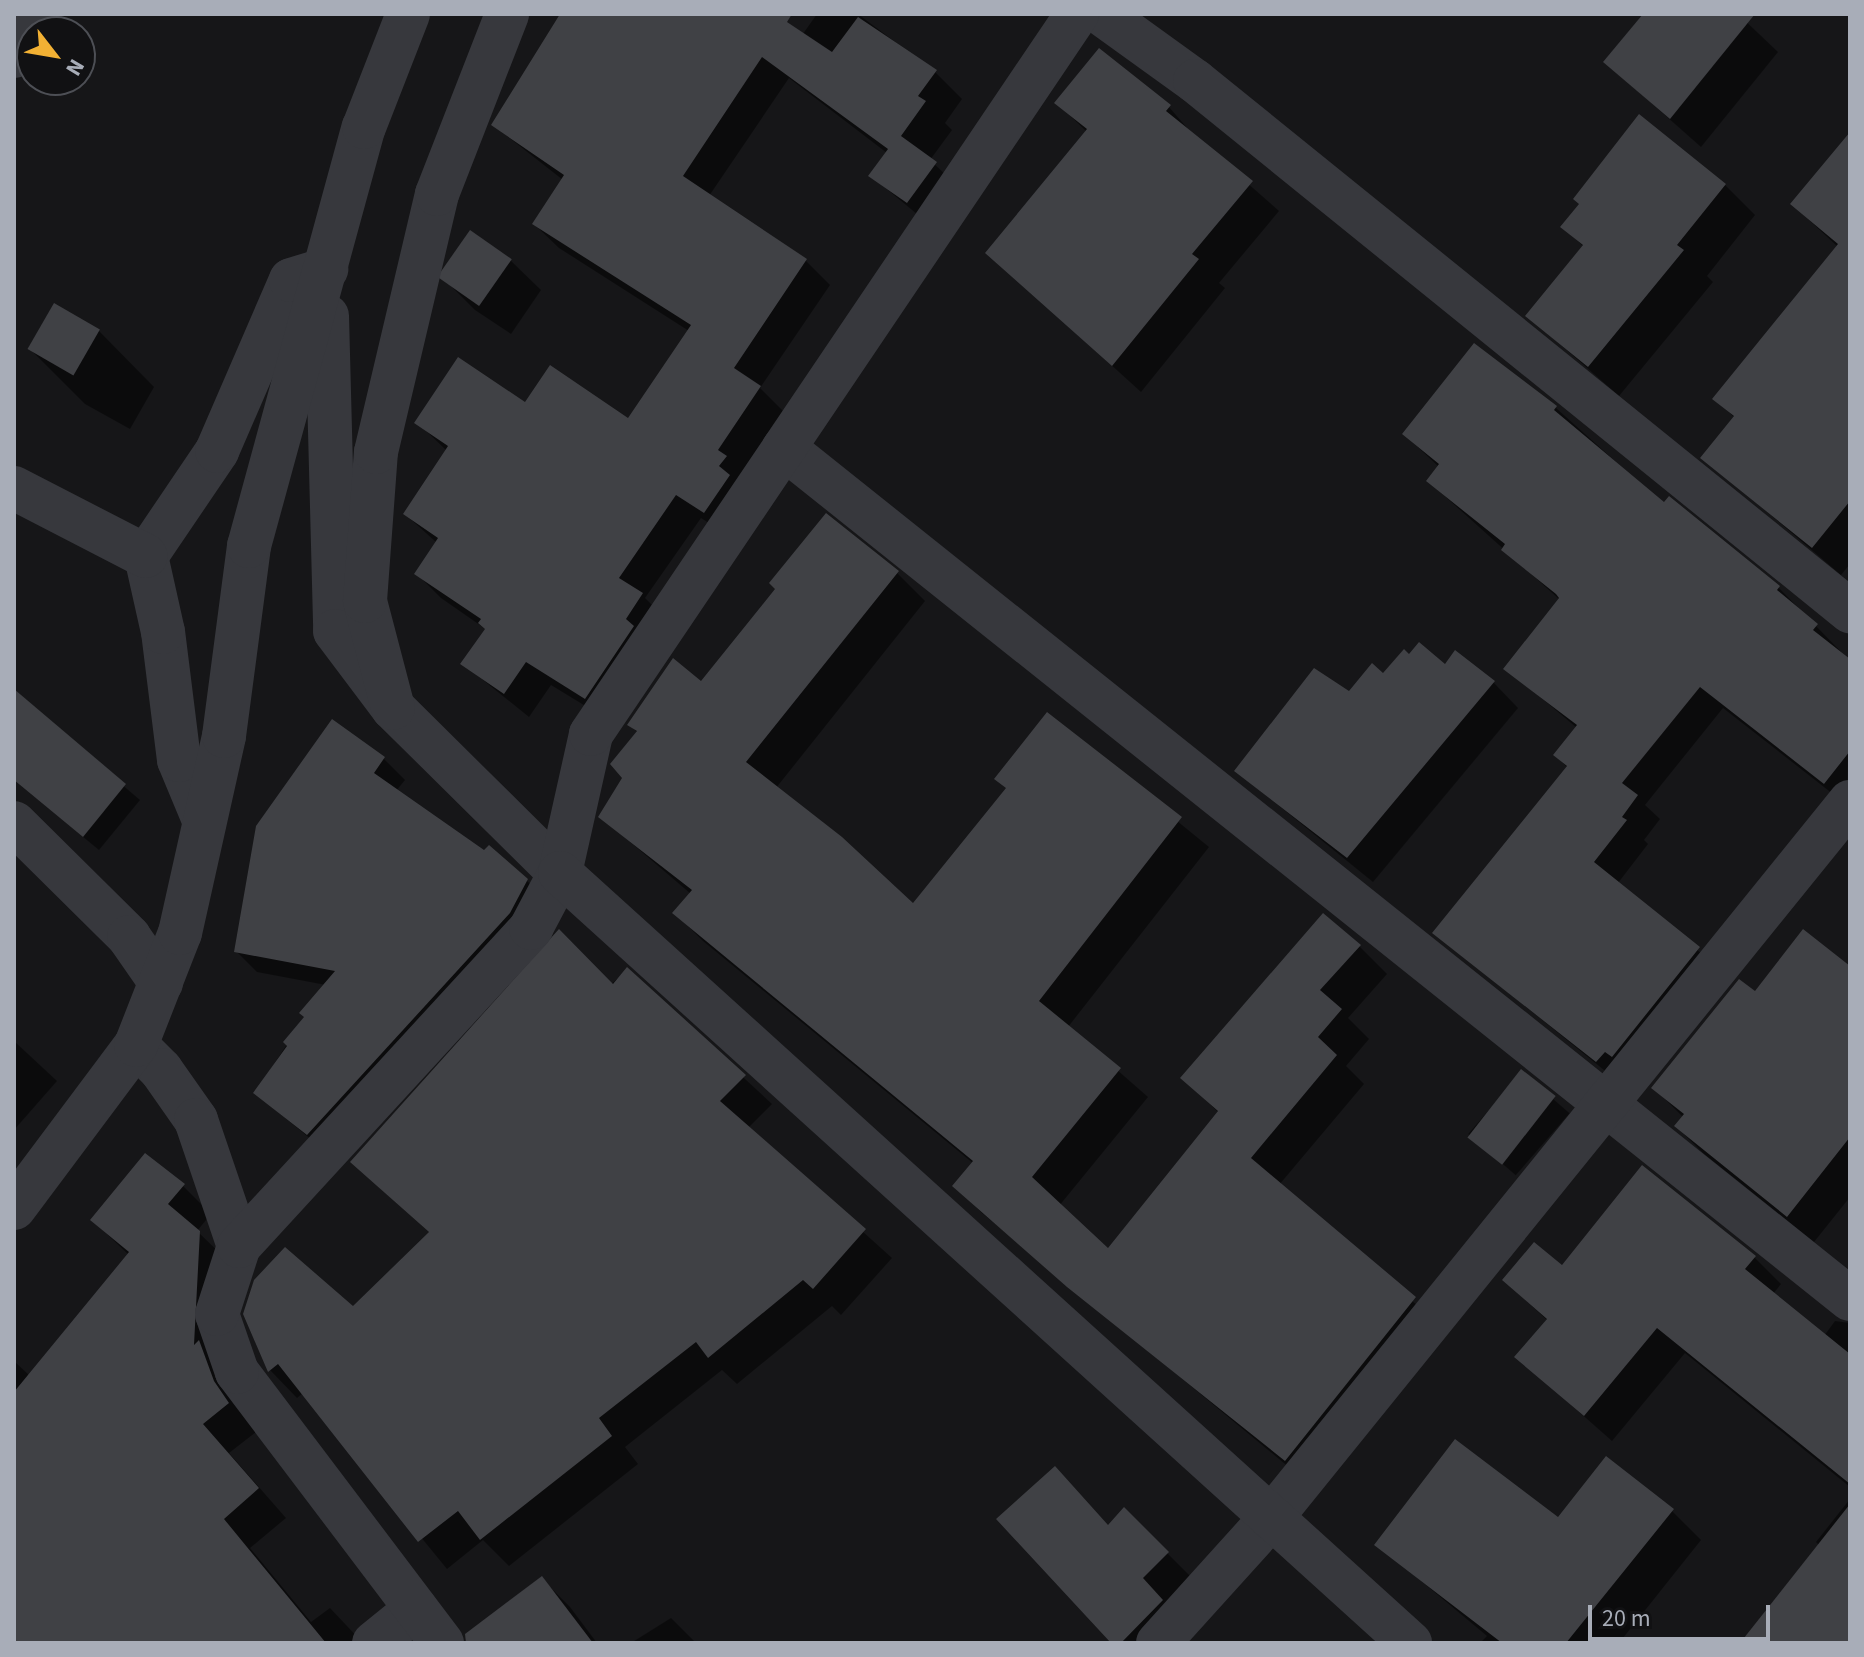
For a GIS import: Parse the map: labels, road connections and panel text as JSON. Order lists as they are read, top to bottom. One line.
{"scale_bar":"20 m","north":"bottom right"}
